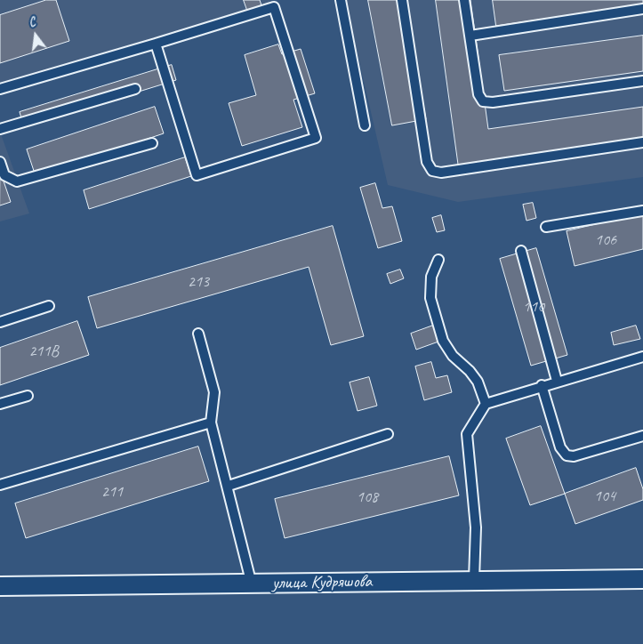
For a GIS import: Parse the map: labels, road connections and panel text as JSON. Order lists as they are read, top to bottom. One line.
{"streets":{"street":["улица Кудряшова"]},"house_numbers":["106","213","110","211В","211","104","108"],"north":"top"}
